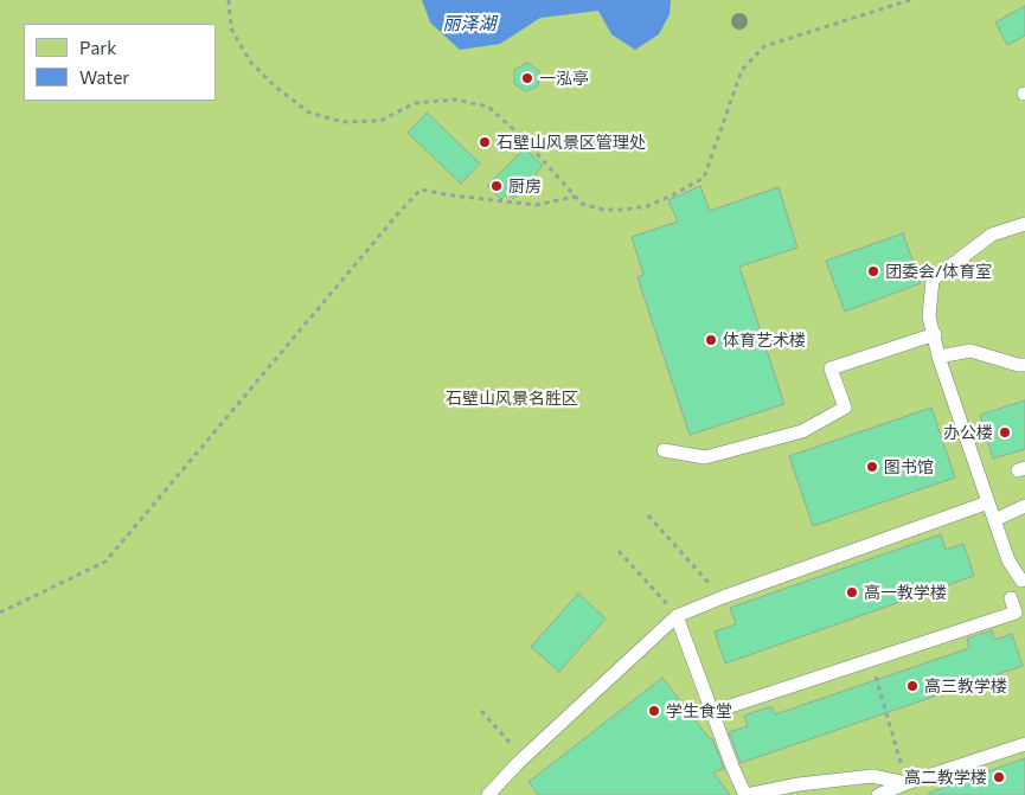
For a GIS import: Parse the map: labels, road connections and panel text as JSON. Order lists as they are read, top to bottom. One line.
{"water":["丽泽湖"],"parks":["石壁山风景名胜区"],"places":["一泓亭","石壁山风景区管理处","厨房","团委会/体育室","体育艺术楼","办公楼","图书馆","高一教学楼","高三教学楼","学生食堂","高二教学楼"],"legend":["Park","Water"]}
